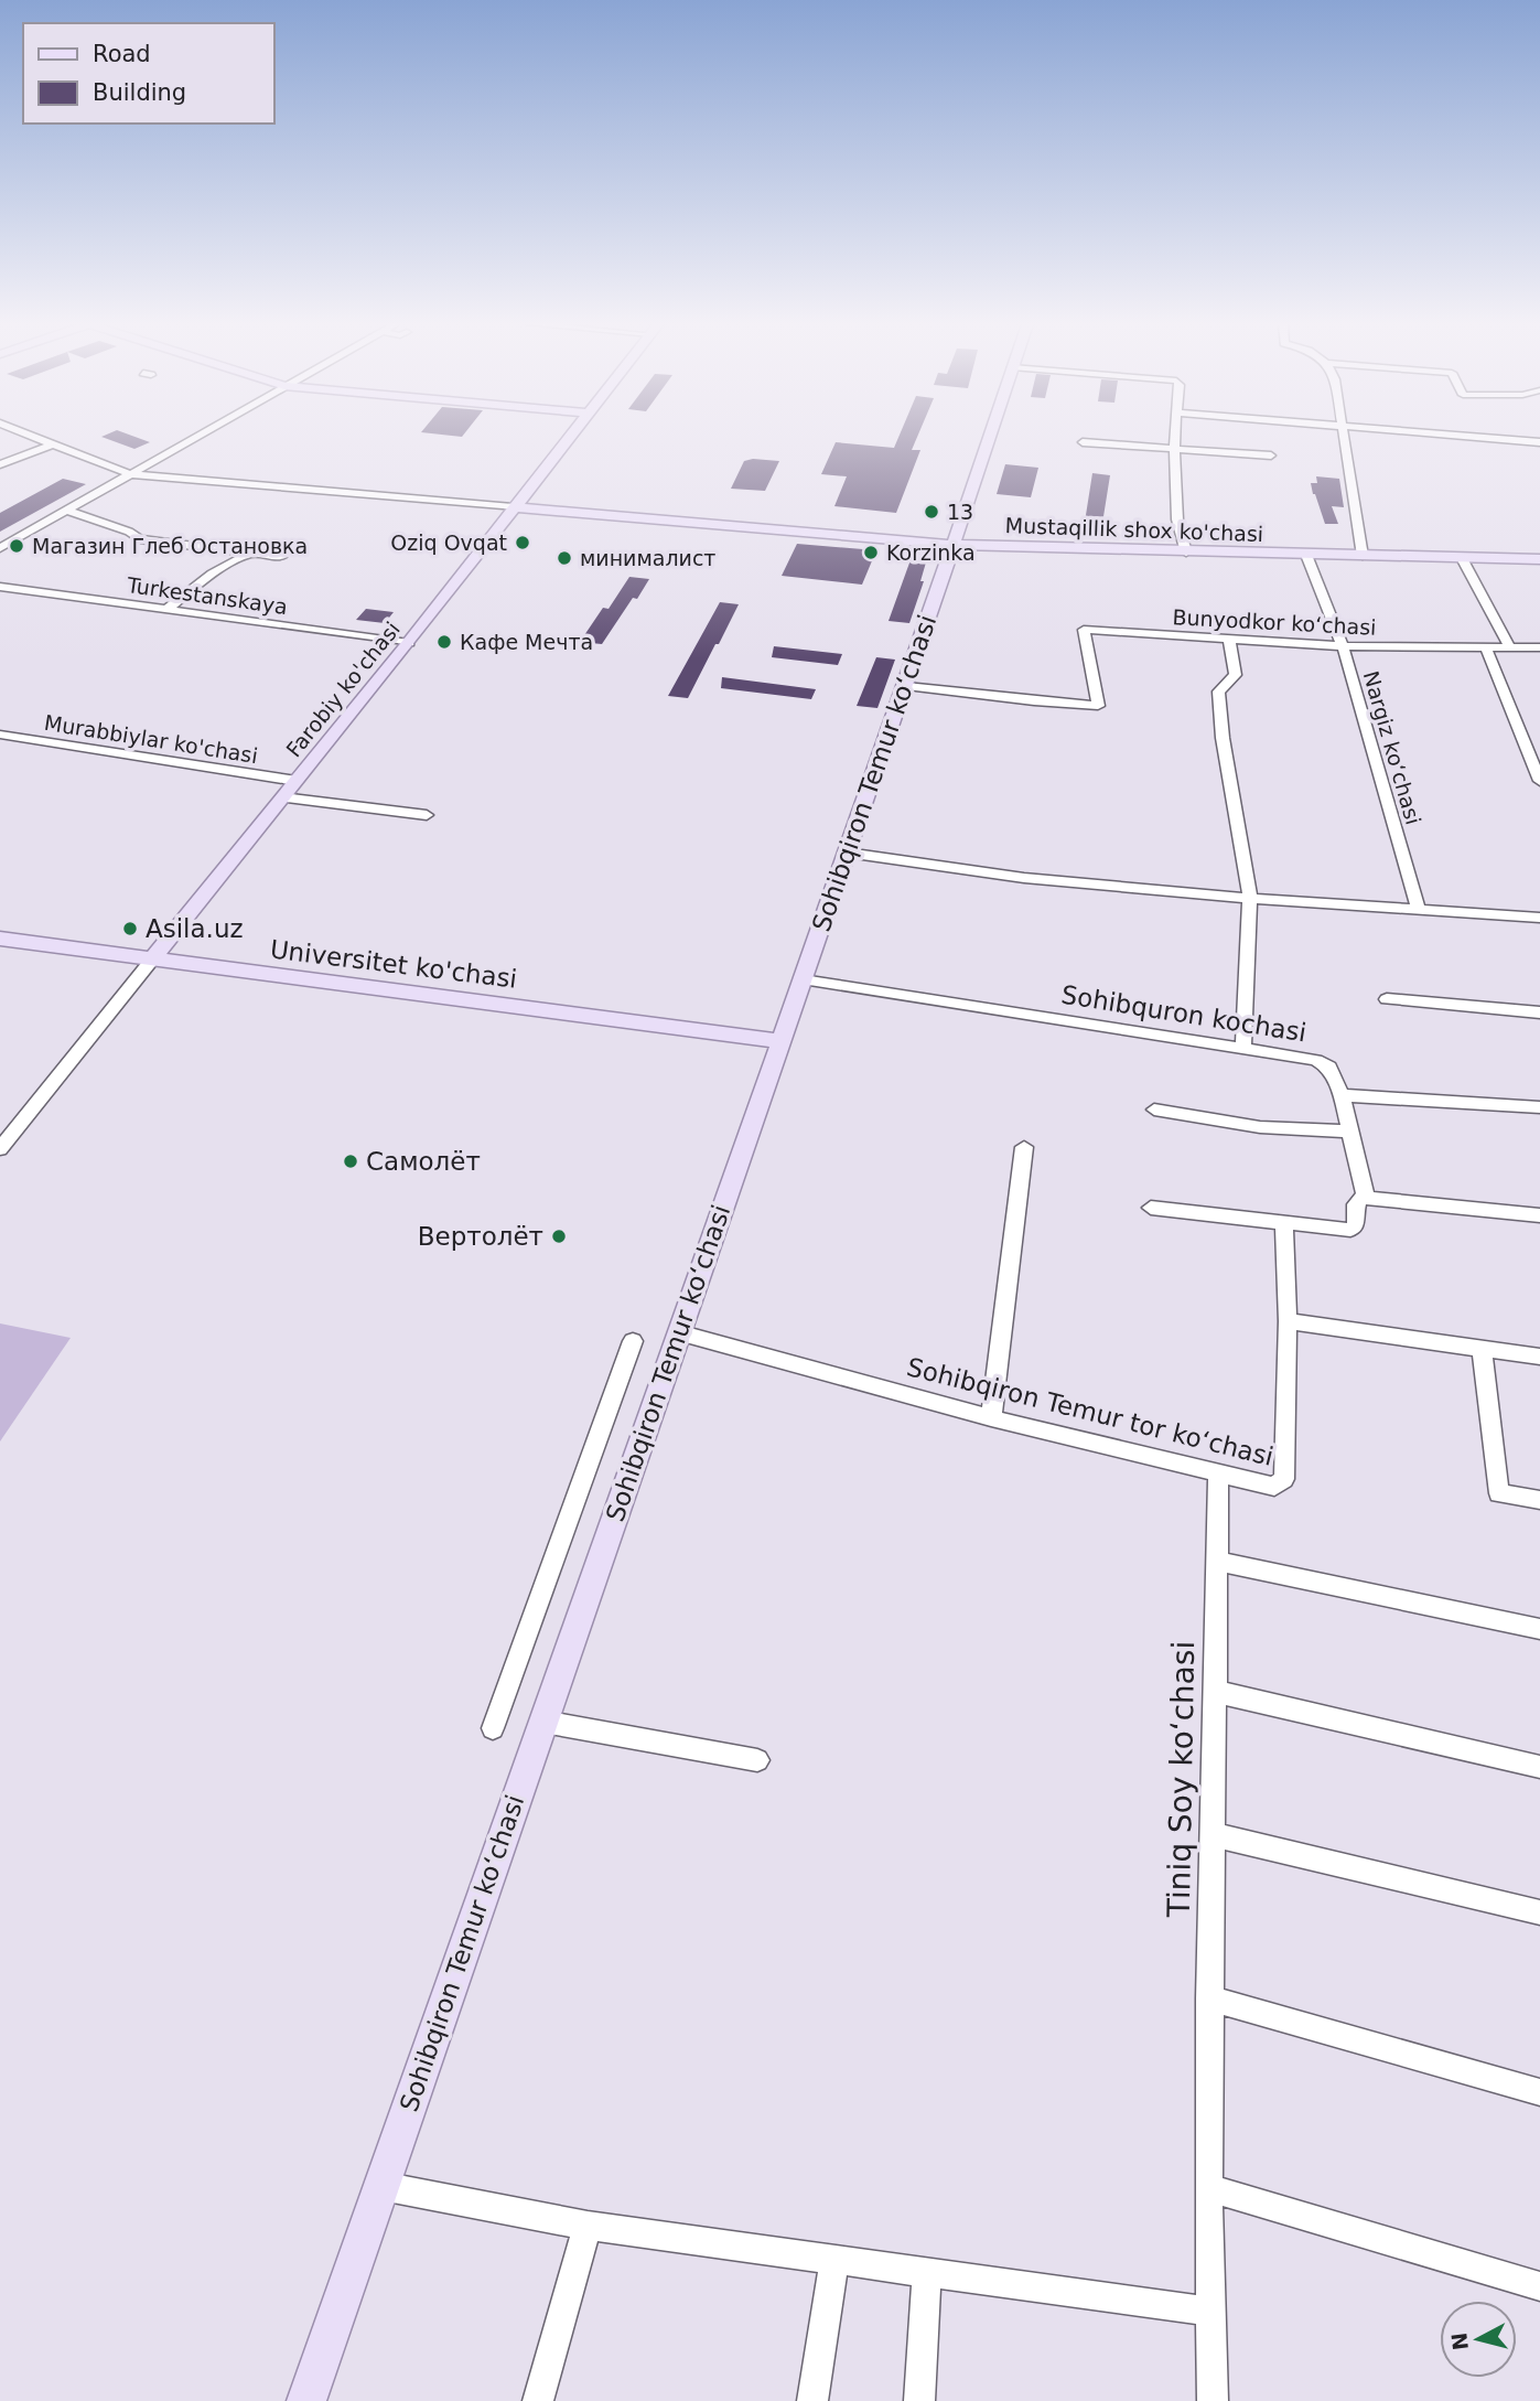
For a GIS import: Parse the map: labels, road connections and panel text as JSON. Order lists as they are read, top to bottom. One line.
{"streets":{"main road":["Mustaqillik shox ko'chasi","Farobiy ko'chasi","Sohibqiron Temur koʻchasi","Universitet ko'chasi"],"street":["Turkestanskaya","Bunyodkor koʻchasi","Murabbiylar ko'chasi","Nargiz koʻchasi","Sohibquron kochasi","Sohibqiron Temur tor koʻchasi","Tiniq Soy koʻchasi"]},"crossings":[["Mustaqillik shox ko'chasi","Farobiy ko'chasi"],["Mustaqillik shox ko'chasi","Nargiz koʻchasi"],["Mustaqillik shox ko'chasi","Sohibqiron Temur koʻchasi"],["Turkestanskaya","Farobiy ko'chasi"],["Bunyodkor koʻchasi","Nargiz koʻchasi"],["Bunyodkor koʻchasi","Sohibqiron Temur koʻchasi"],["Farobiy ko'chasi","Murabbiylar ko'chasi"],["Farobiy ko'chasi","Universitet ko'chasi"],["Sohibqiron Temur koʻchasi","Universitet ko'chasi"],["Sohibqiron Temur koʻchasi","Sohibquron kochasi"],["Sohibqiron Temur koʻchasi","Sohibqiron Temur tor koʻchasi"],["Sohibqiron Temur tor koʻchasi","Tiniq Soy koʻchasi"]],"places":["13","Oziq Ovqat","Магазин Глеб Остановка","Korzinka","минималист","Кафе Мечта","Asila.uz","Самолёт","Вертолёт"],"legend":["Road","Building"],"north":"left"}
